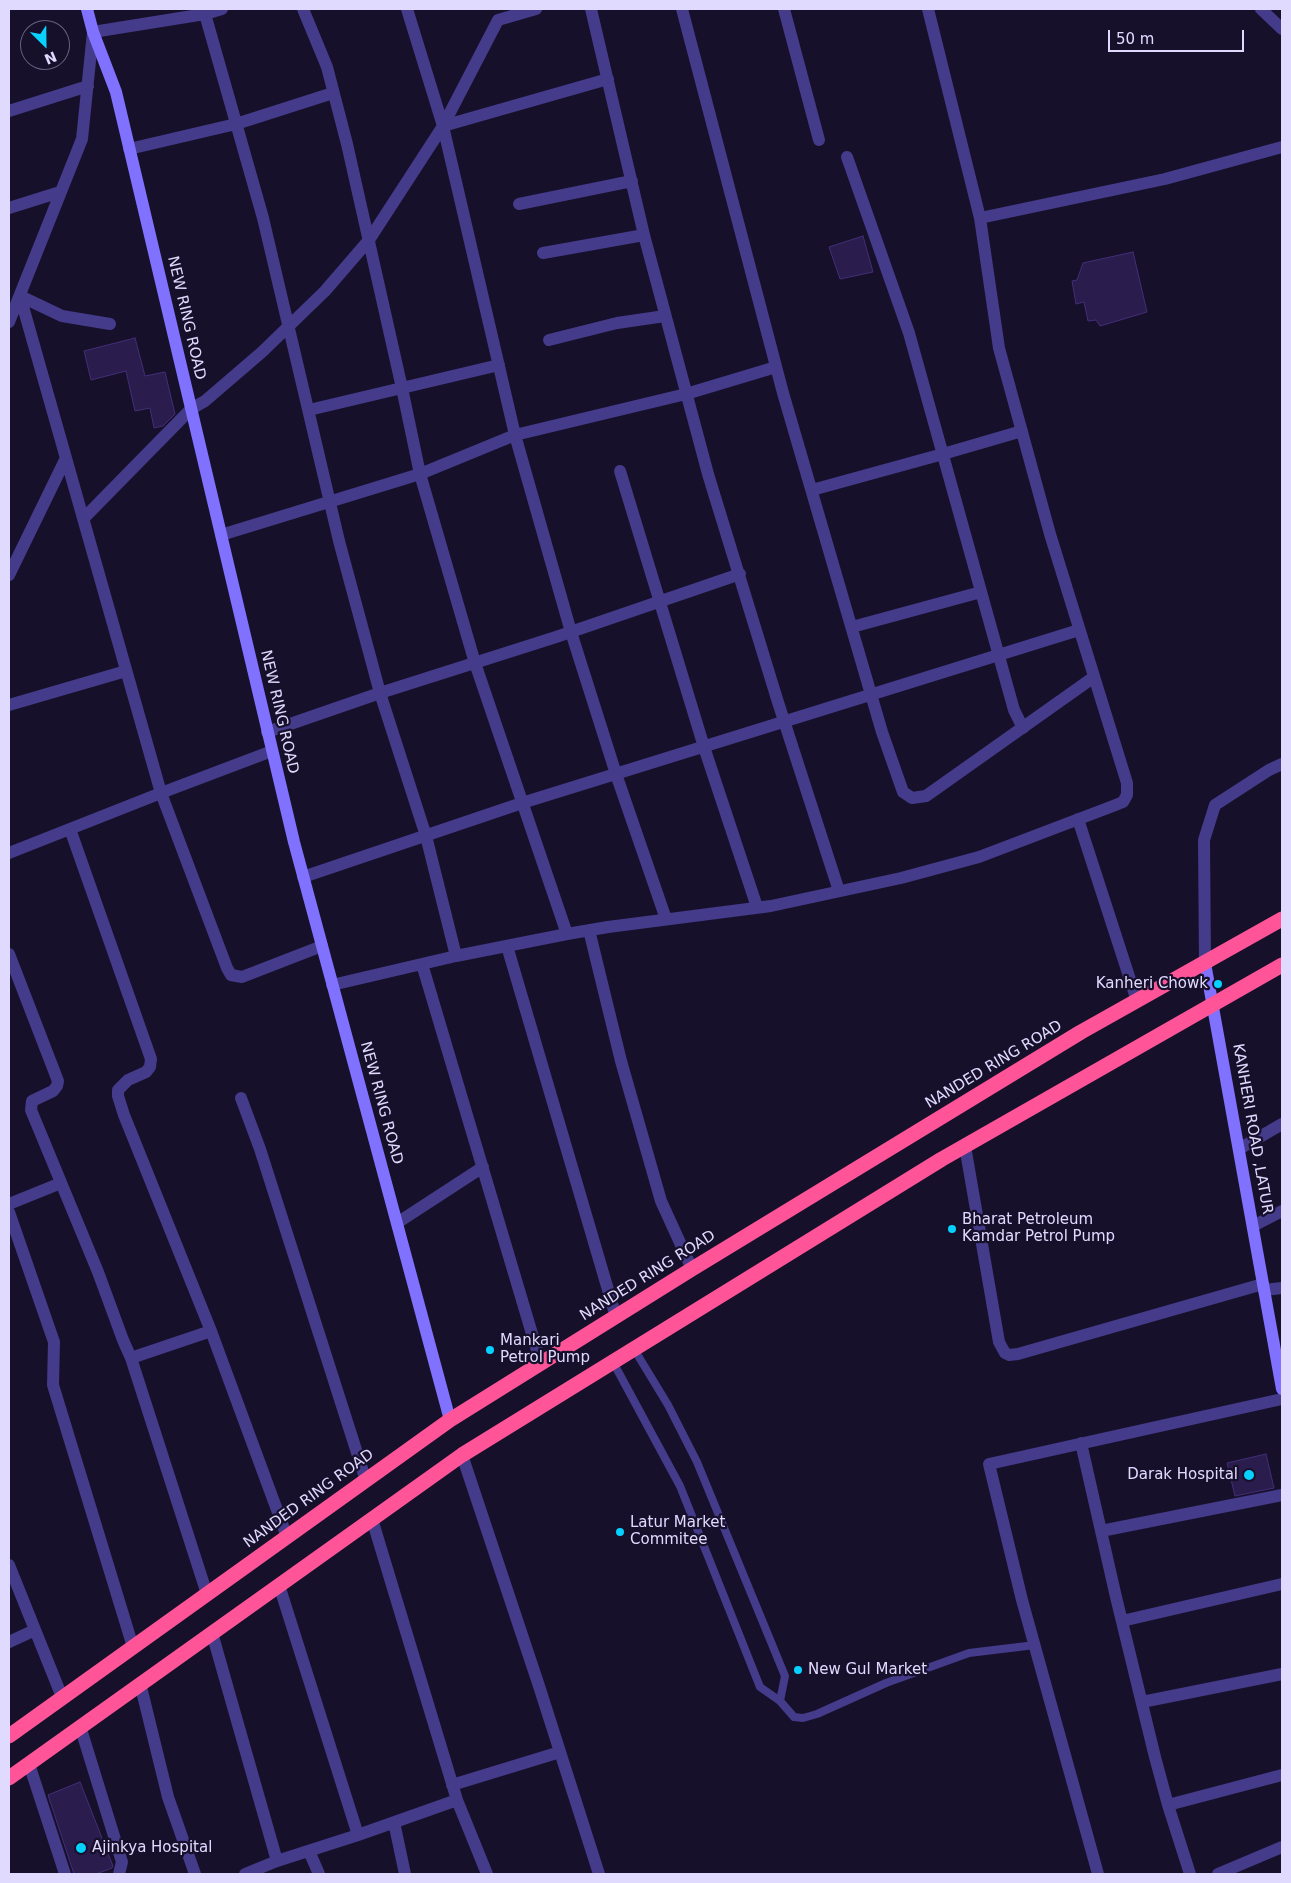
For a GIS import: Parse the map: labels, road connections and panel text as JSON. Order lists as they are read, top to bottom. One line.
{"streets":{"highway":["NANDED RING ROAD"],"street":["NEW RING ROAD","KANHERI ROAD ,LATUR"]},"crossings":[["NEW RING ROAD","NANDED RING ROAD"],["NANDED RING ROAD","KANHERI ROAD ,LATUR"]],"places":["Kanheri Chowk","Bharat Petroleum Kamdar Petrol Pump","Mankari Petrol Pump","Darak Hospital","Latur Market Commitee","New Gul Market","Ajinkya Hospital"],"scale_bar":"50 m","north":"bottom right"}
